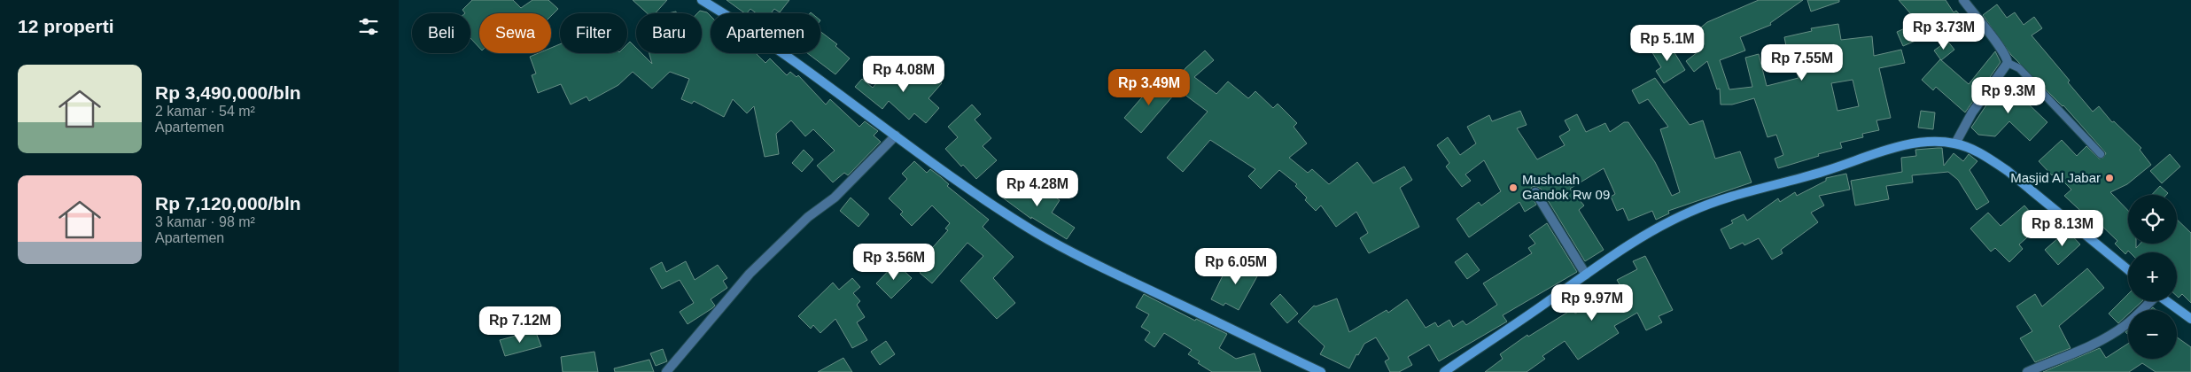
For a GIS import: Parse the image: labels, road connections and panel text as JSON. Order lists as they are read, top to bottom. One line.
{"places":["Masjid Al Jabar","Musholah Gandok Rw 09"],"page":{"heading":"12 properti","price":["Rp 3.73M","Rp 5.1M","Rp 7.55M","Rp 4.08M","Rp 3.49M","Rp 9.3M","Rp 4.28M","Rp 8.13M","Rp 3.56M","Rp 6.05M","Rp 9.97M","Rp 7.12M"],"chip":["Beli","Sewa","Filter","Baru","Apartemen"],"list":[{"name":"Rp 3,490,000/bln","note":"2 kamar · 54 m² · Apartemen"},{"name":"Rp 7,120,000/bln","note":"3 kamar · 98 m² · Apartemen"}],"map_buttons":["+","−"]}}
